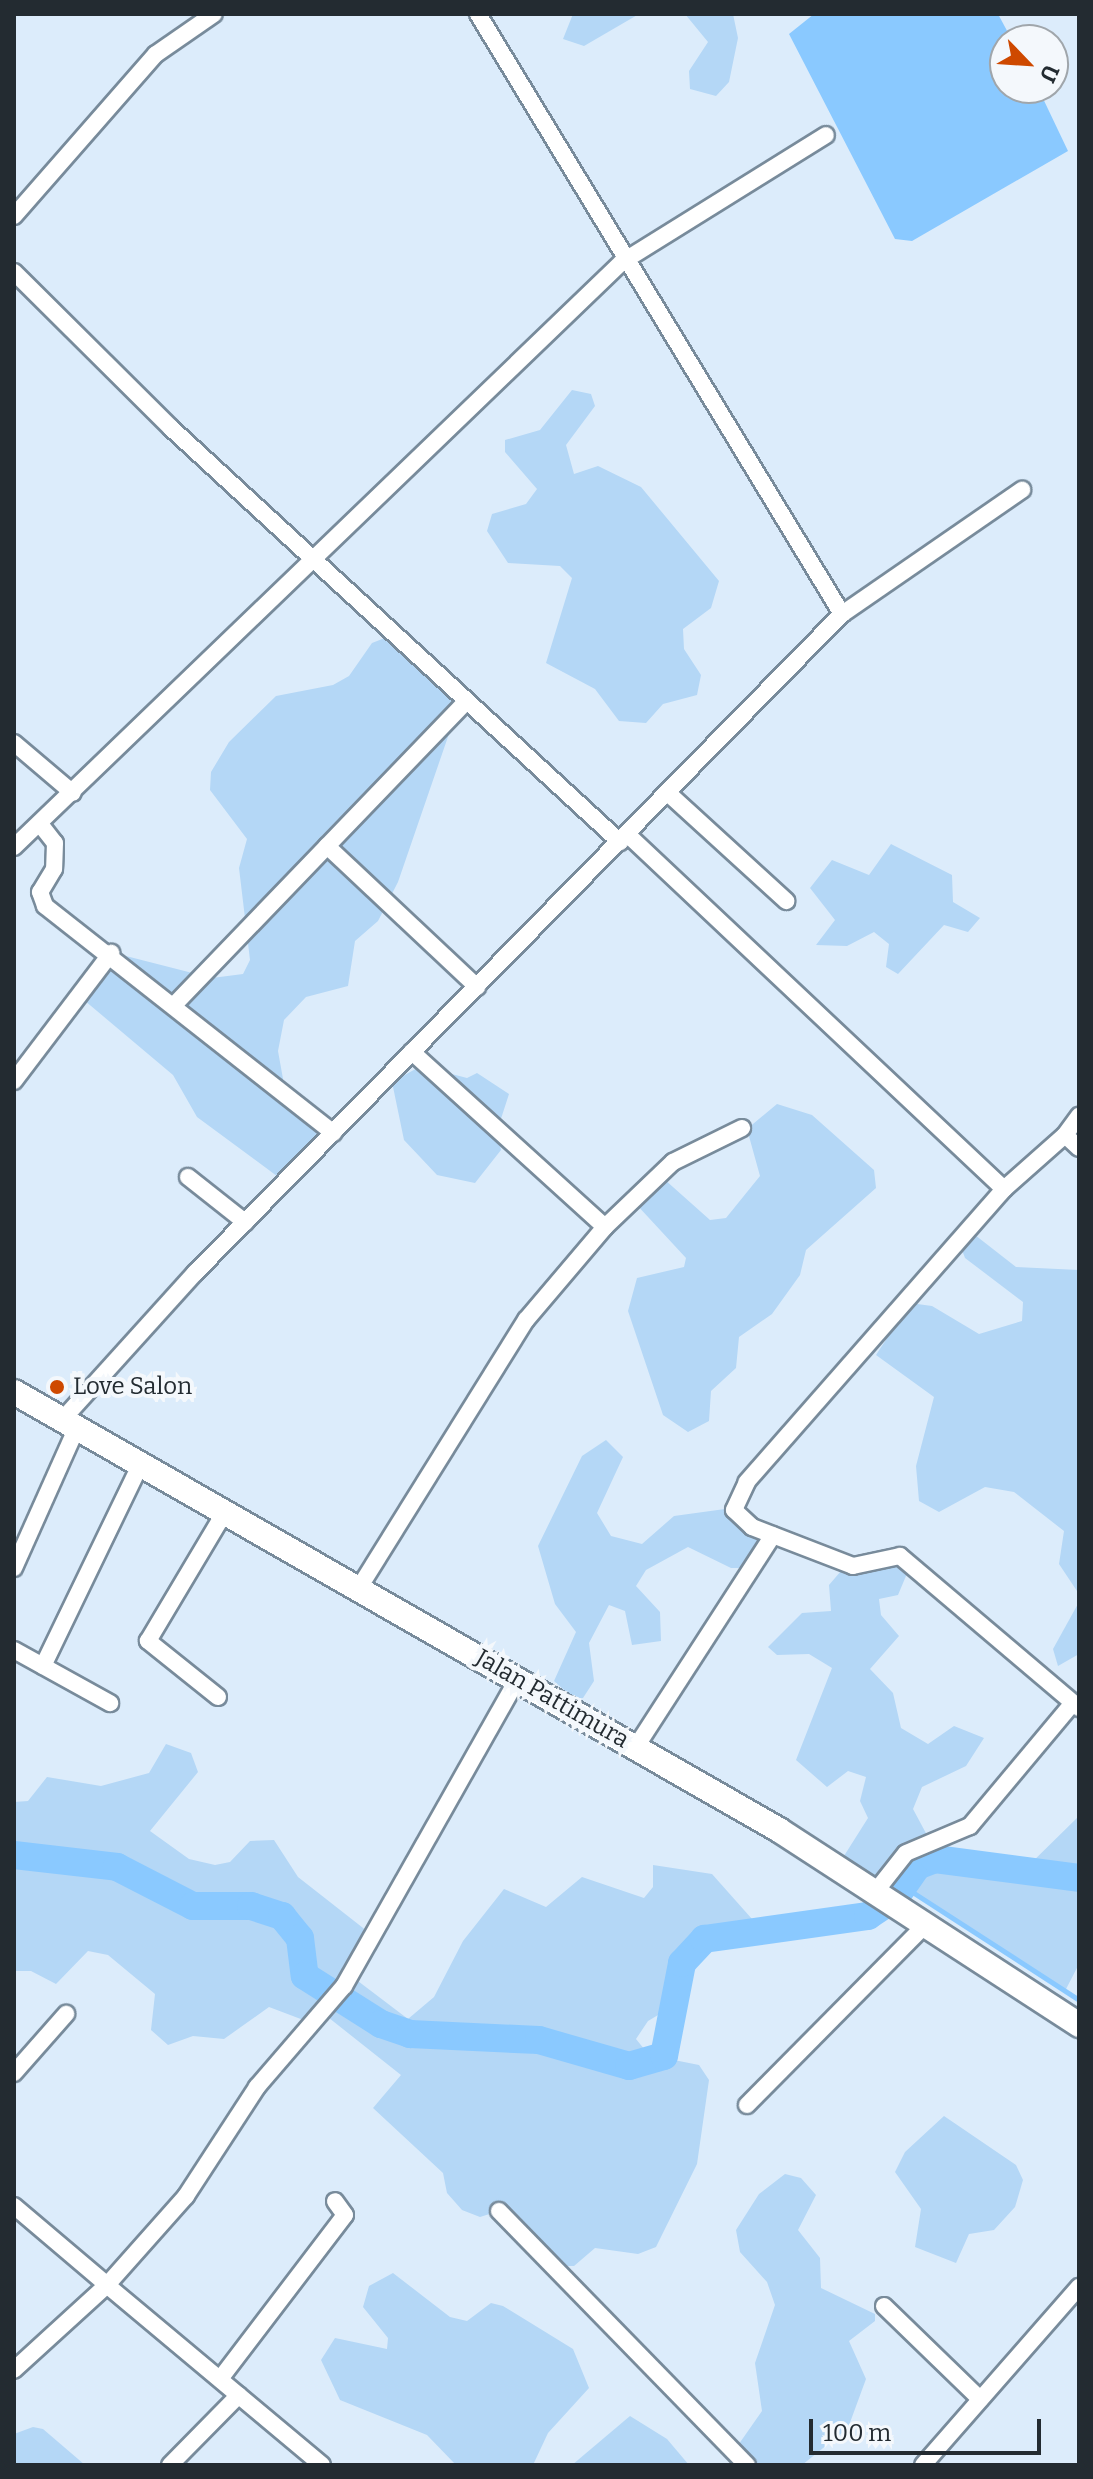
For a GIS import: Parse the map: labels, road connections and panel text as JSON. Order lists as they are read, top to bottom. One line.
{"streets":{"main road":["Jalan Pattimura"]},"places":["Love Salon"],"scale_bar":"100 m","north":"bottom right"}
